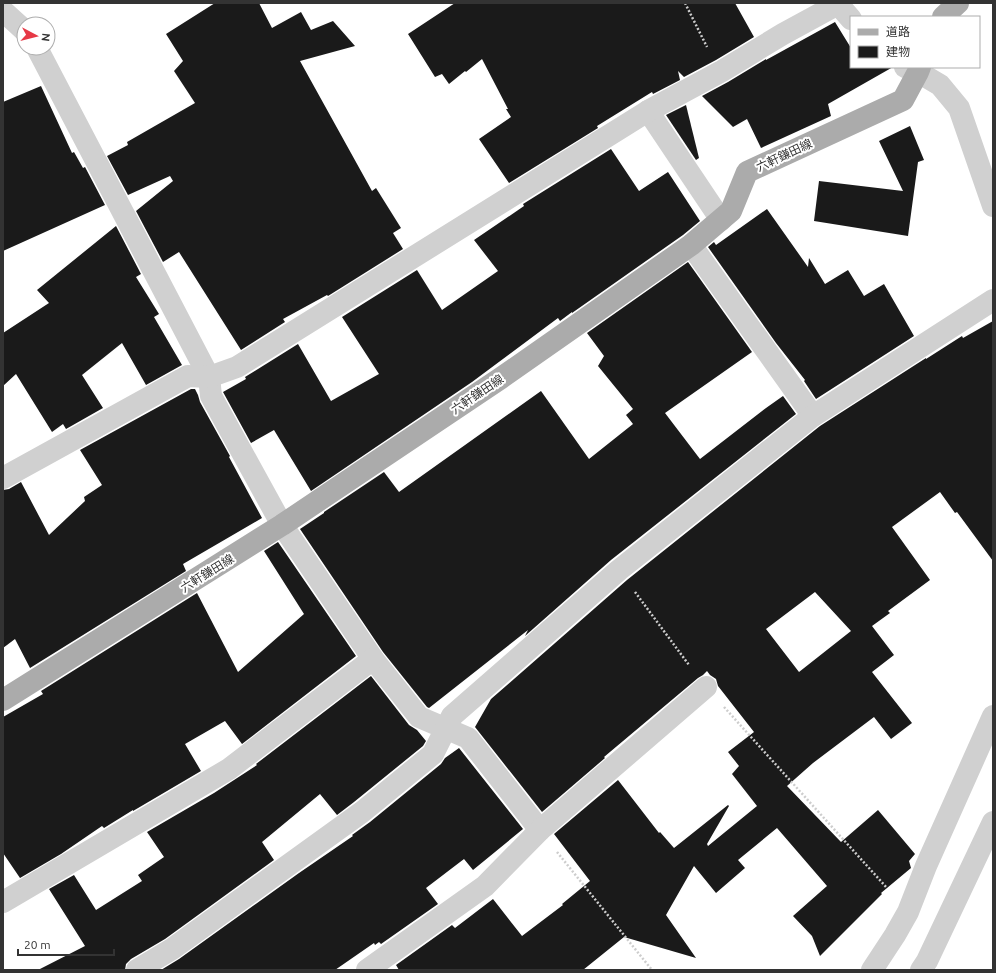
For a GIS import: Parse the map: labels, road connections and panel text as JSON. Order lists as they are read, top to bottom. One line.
{"streets":{"main road":["六軒鎌田線"]},"legend":["道路","建物"],"scale_bar":"20 m","north":"right"}
